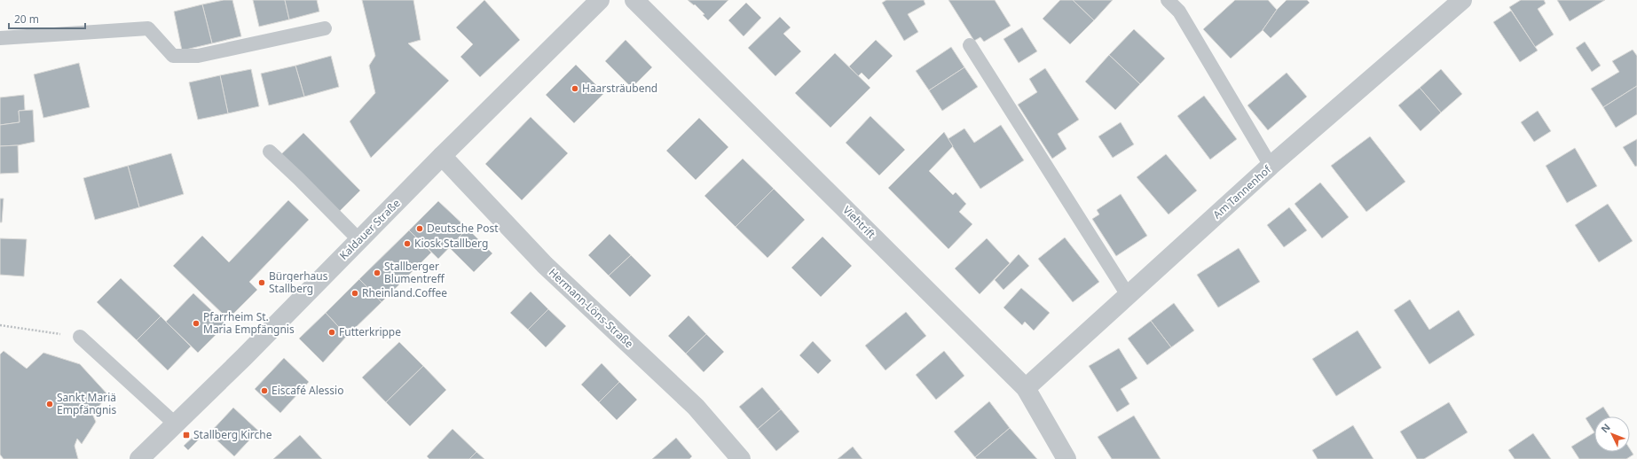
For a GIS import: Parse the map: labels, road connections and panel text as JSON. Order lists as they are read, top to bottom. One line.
{"streets":{"street":["Am Tannenhof","Viehtrift","Kaldauer Straße","Hermann-Löns-Straße"]},"crossings":[["Am Tannenhof","Viehtrift"],["Kaldauer Straße","Hermann-Löns-Straße"]],"places":{"other":["Haarsträubend","Deutsche Post","Kiosk Stallberg","Stallberger Blumentreff","Bürgerhaus Stallberg","Rheinland.Coffee","Pfarrheim St. Maria Empfängnis","Futterkrippe","Eiscafé Alessio","Sankt Mariä Empfängnis"],"transit":["Stallberg Kirche"]},"scale_bar":"20 m","north":"top left"}
